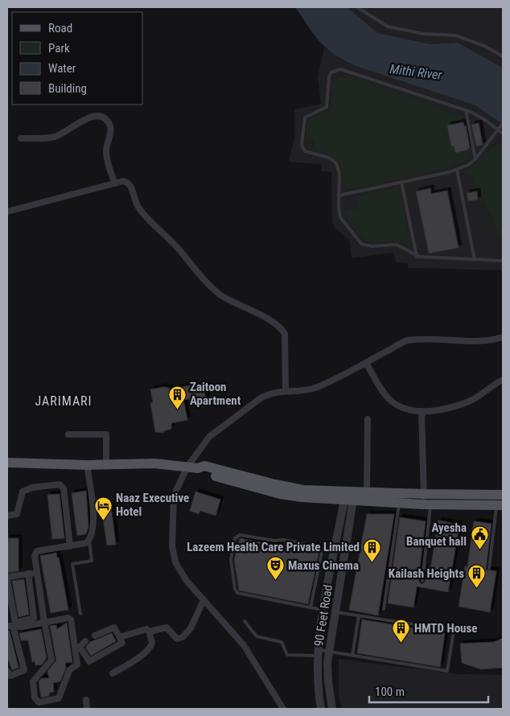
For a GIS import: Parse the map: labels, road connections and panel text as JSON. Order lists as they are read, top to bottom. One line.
{"streets":{"street":["90 Feet Road"]},"districts":["JARIMARI"],"water":["Mithi River"],"places":{"building":["Zaitoon Apartment","Lazeem Health Care Private Limited","Kailash Heights","HMTD House"],"hotel":["Naaz Executive Hotel"],"public building":["Ayesha Banquet hall"],"theatre":["Maxus Cinema"]},"legend":["Road","Park","Water","Building"],"scale_bar":"100 m"}
